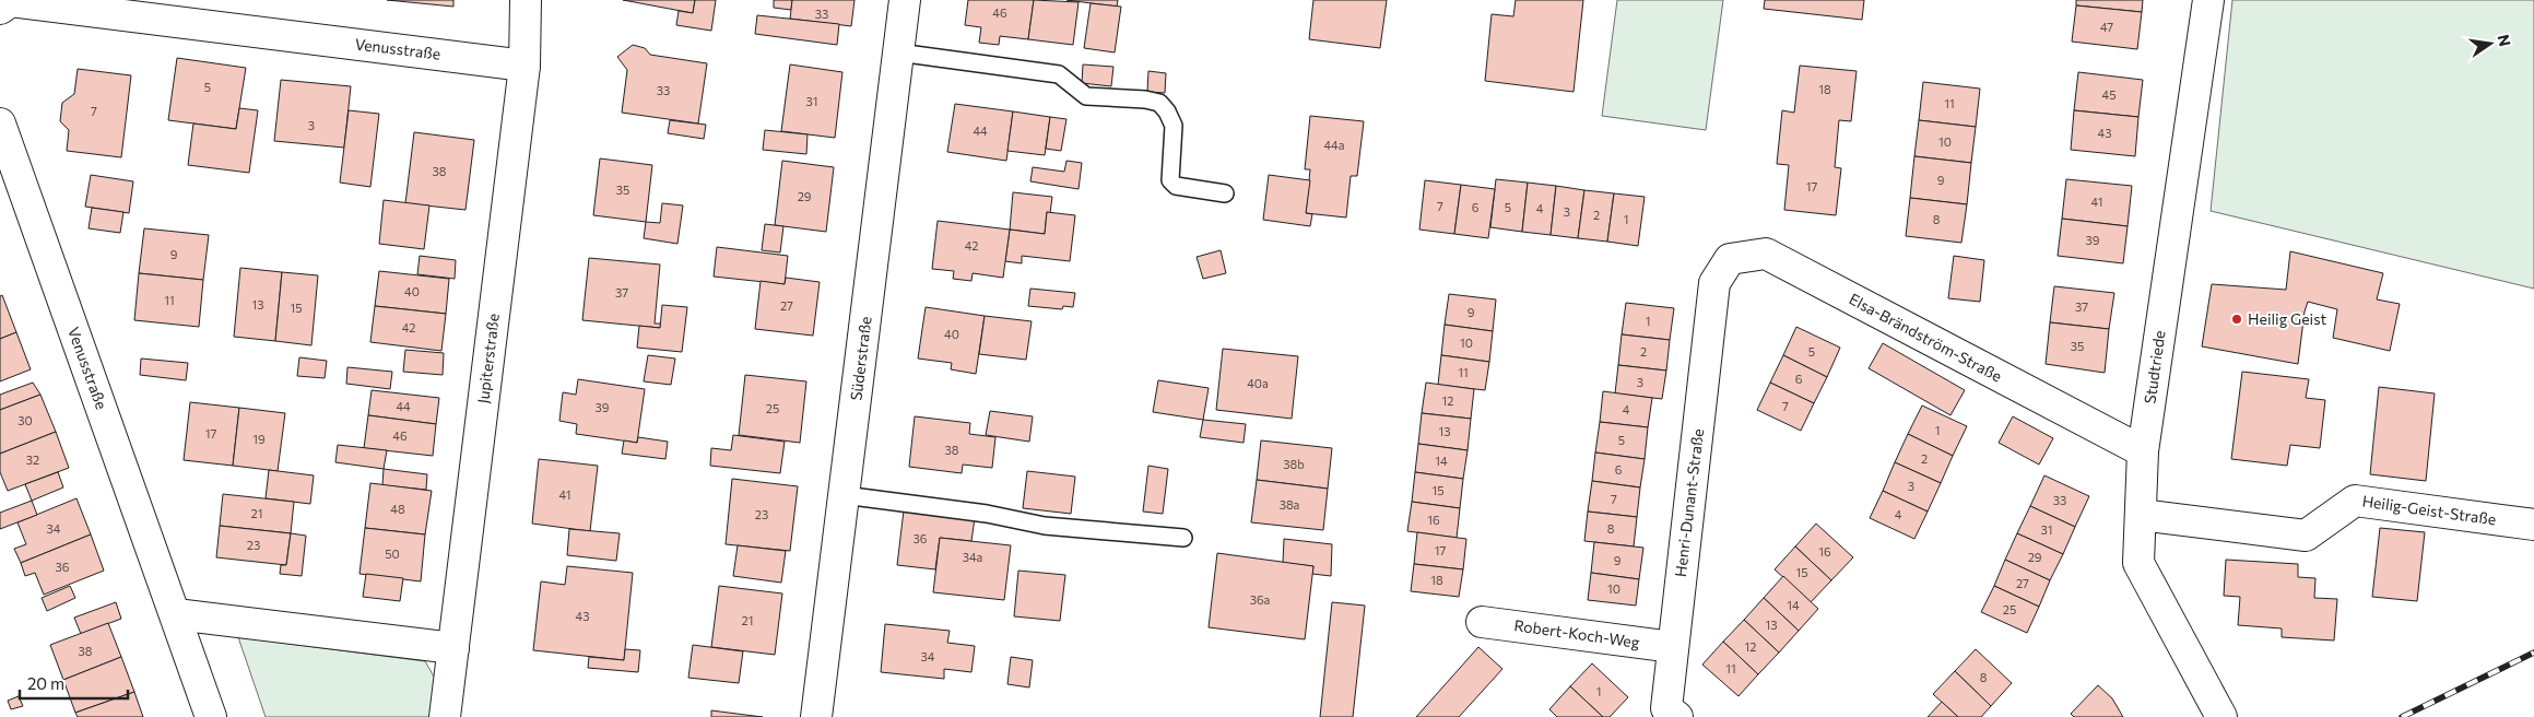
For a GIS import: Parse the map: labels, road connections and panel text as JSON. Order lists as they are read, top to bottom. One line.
{"streets":{"street":["Venusstraße","Elsa-Brändström-Straße","Jupiterstraße","Süderstraße","Studtriede","Henri-Dunant-Straße","Heilig-Geist-Straße","Robert-Koch-Weg"]},"crossings":[["Venusstraße","Jupiterstraße"],["Elsa-Brändström-Straße","Studtriede"],["Elsa-Brändström-Straße","Henri-Dunant-Straße"],["Studtriede","Heilig-Geist-Straße"],["Henri-Dunant-Straße","Robert-Koch-Weg"]],"places":["Heilig Geist"],"house_numbers":["46","33","47","5","18","33","45","31","11","7","3","44","43","10","44a","38","9","17","35","29","41","7","6","5","4","3","2","1","8","39","42","9","40","37","11","13","27","37","15","9","1","42","40","10","35","2","5","11","6","3","40a","12","44","7","39","25","4","30","1","13","17","46","19","5","38","2","32","14","38b","6","3","15","41","7","33","38a","48","21","23","4","16","34","8","31","36","23","17","16","50","34a","29","9","36","15","18","27","10","36a","14","25","43","21","13","12","38","34","11","8","1"],"scale_bar":"20 m","north":"right"}
